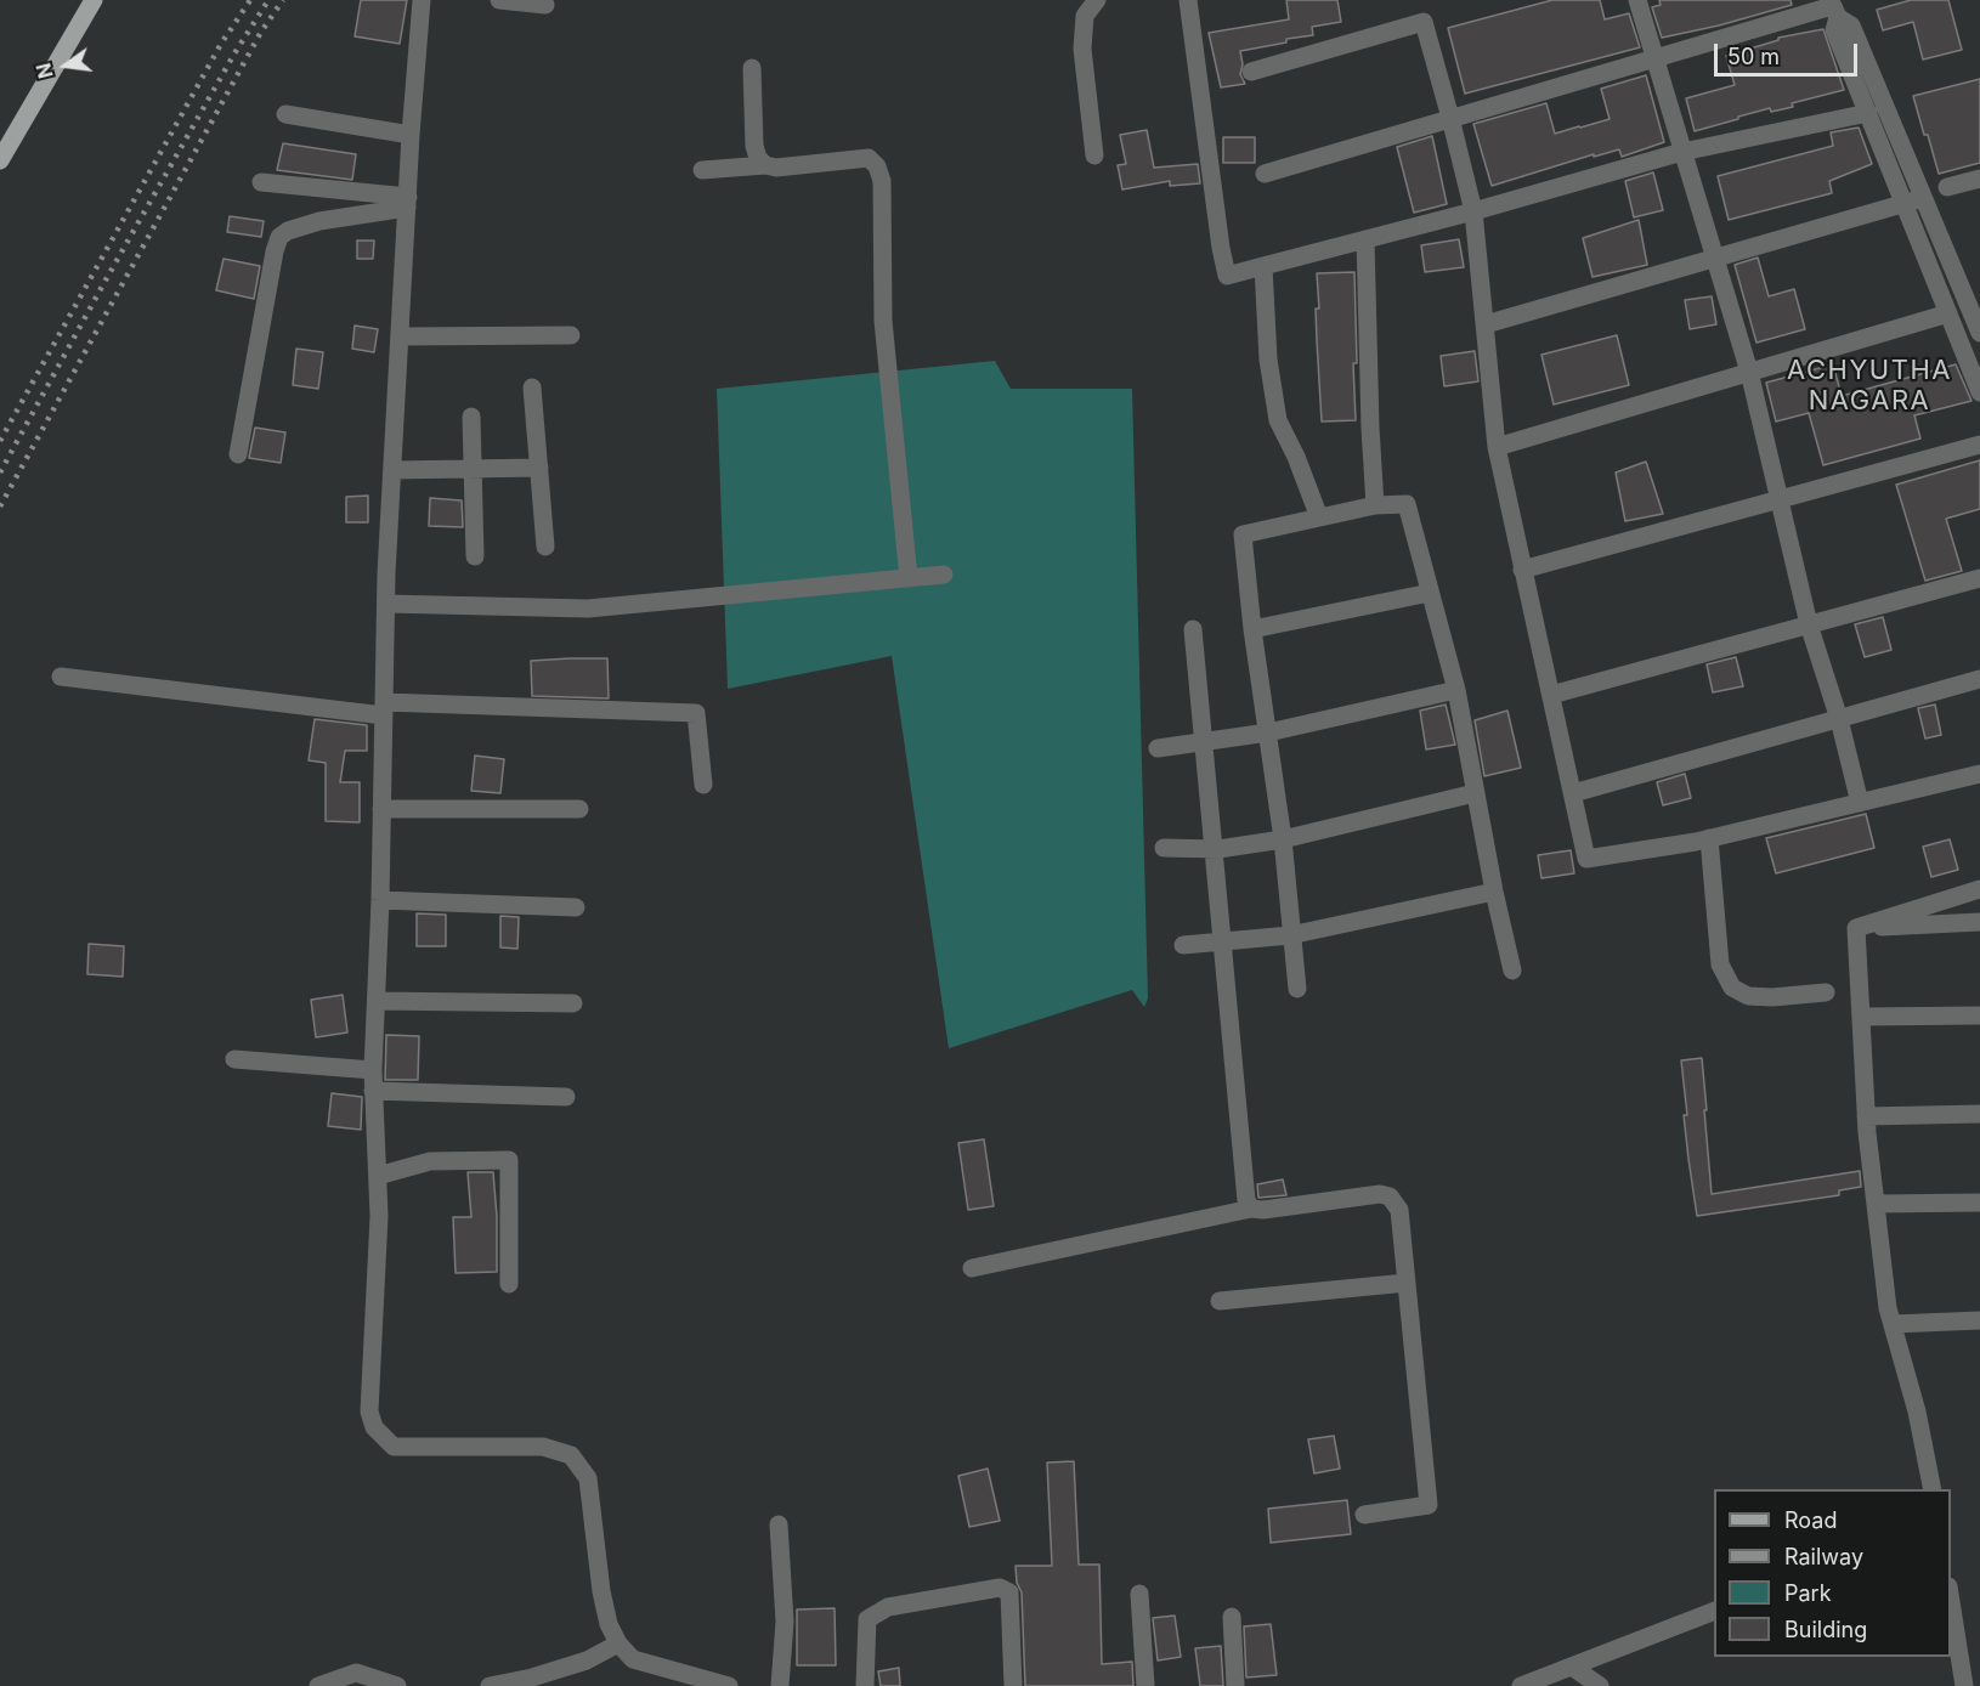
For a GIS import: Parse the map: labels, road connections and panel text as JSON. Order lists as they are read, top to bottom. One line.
{"districts":["ACHYUTHA NAGARA"],"legend":["Road","Railway","Park","Building"],"scale_bar":"50 m","north":"left"}
